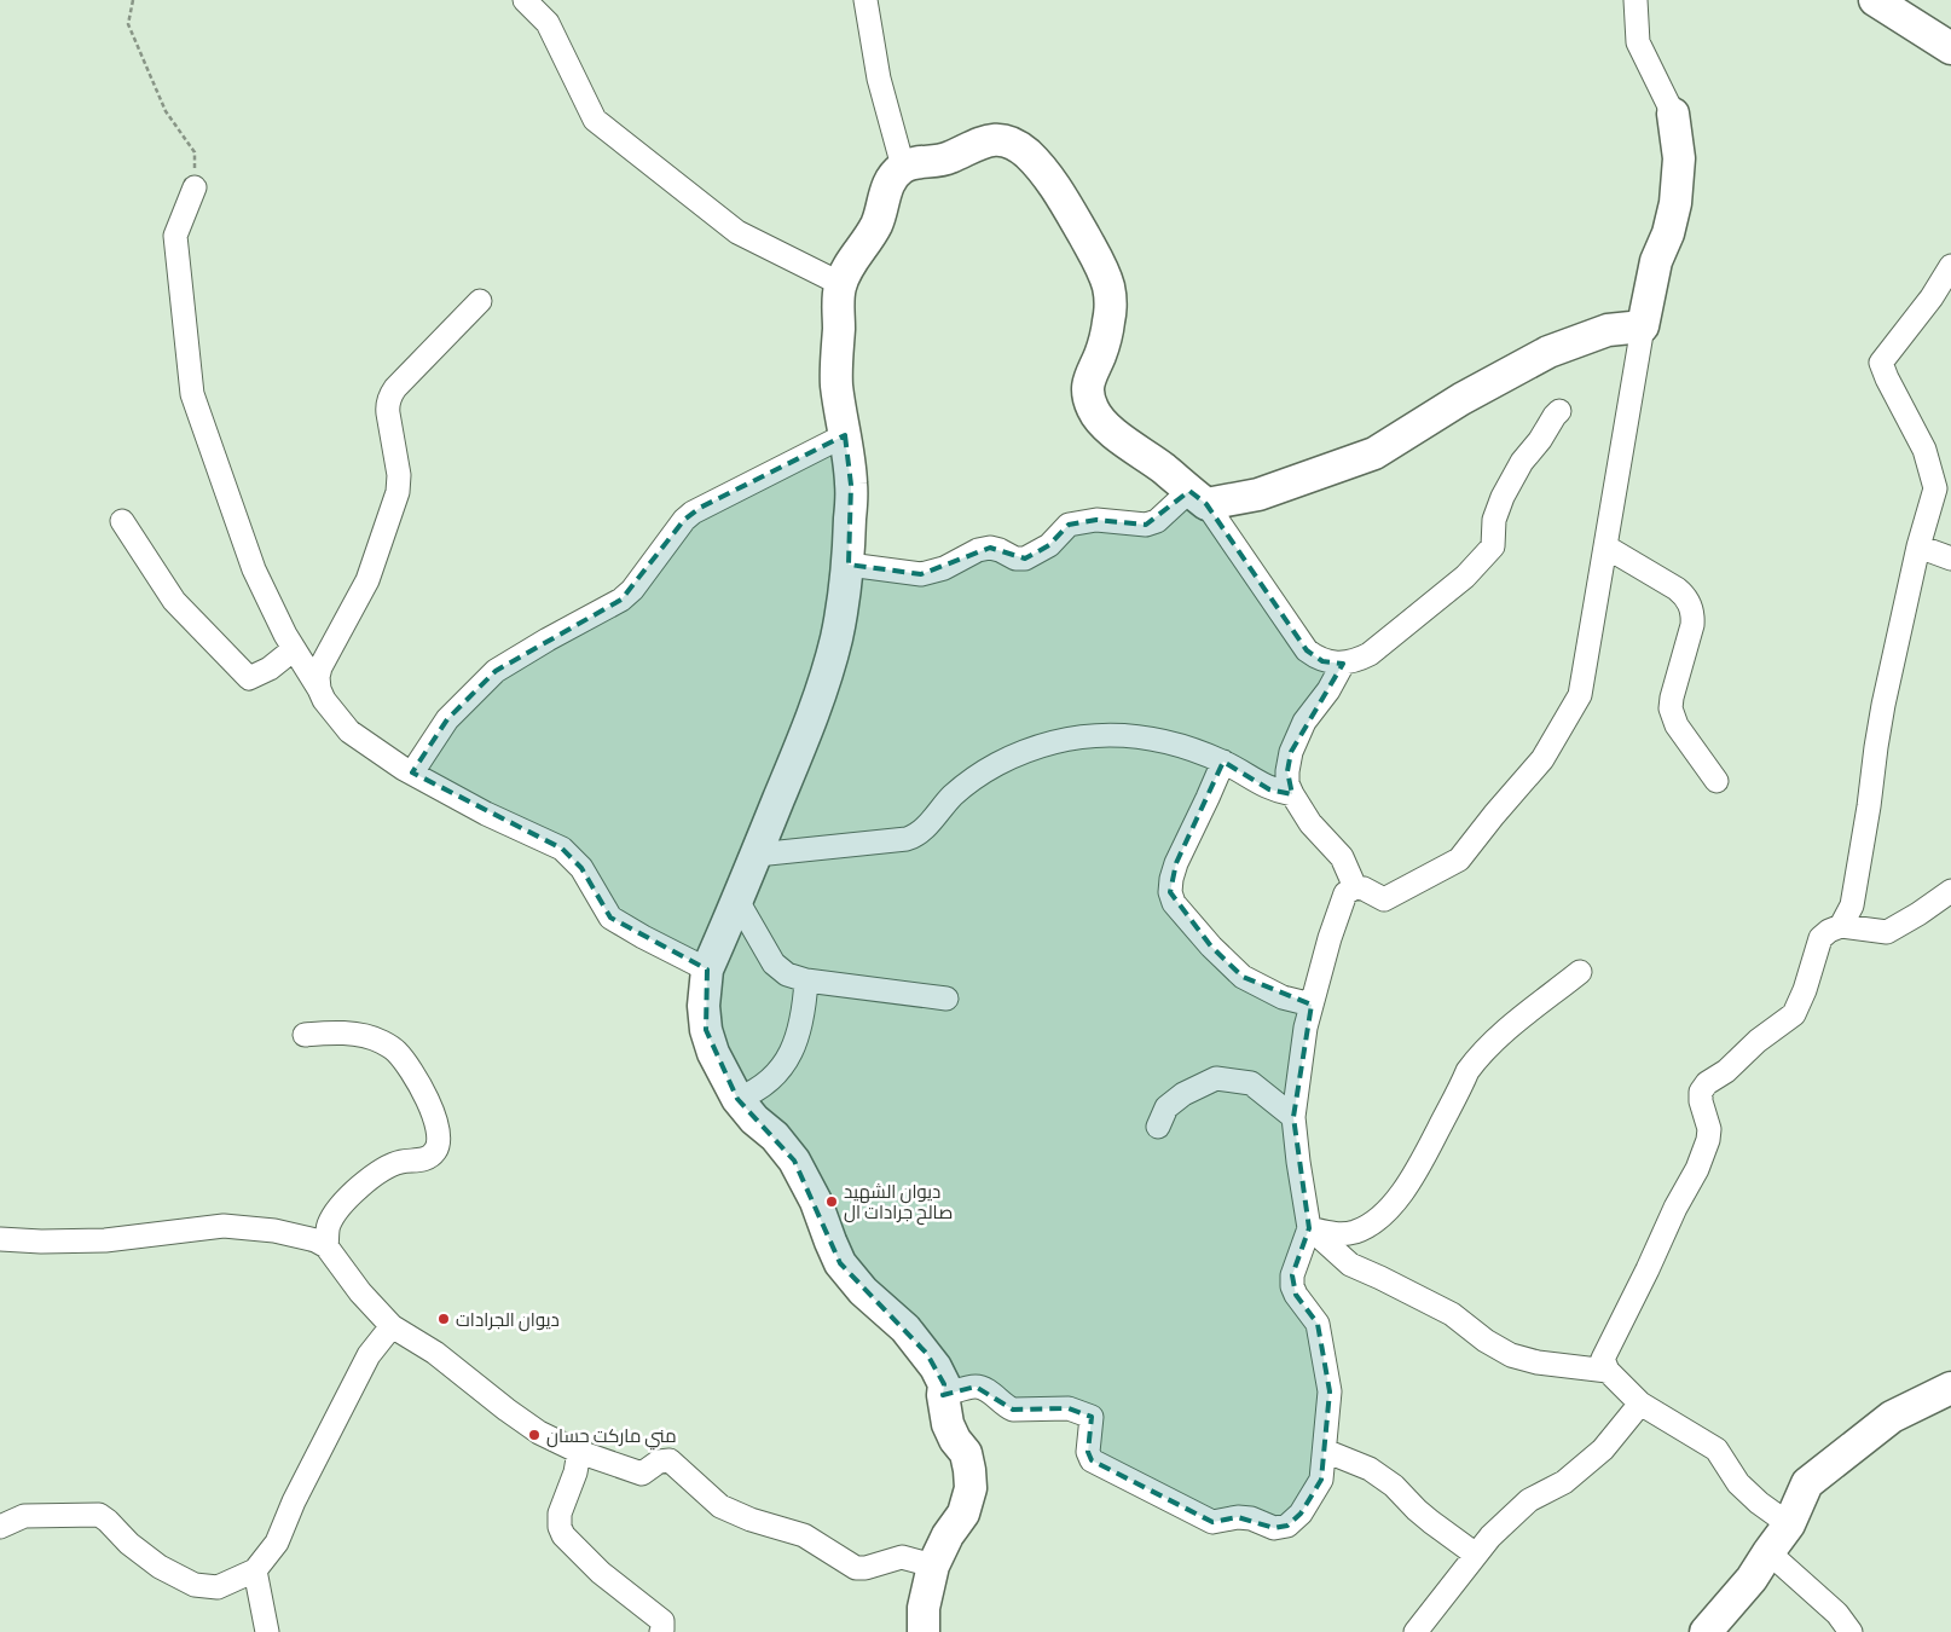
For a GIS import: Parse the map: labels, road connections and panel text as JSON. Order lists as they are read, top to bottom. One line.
{"places":["ديوان الشهيد صالح جرادات ال","ديوان الجرادات","مني ماركت حسان"]}
